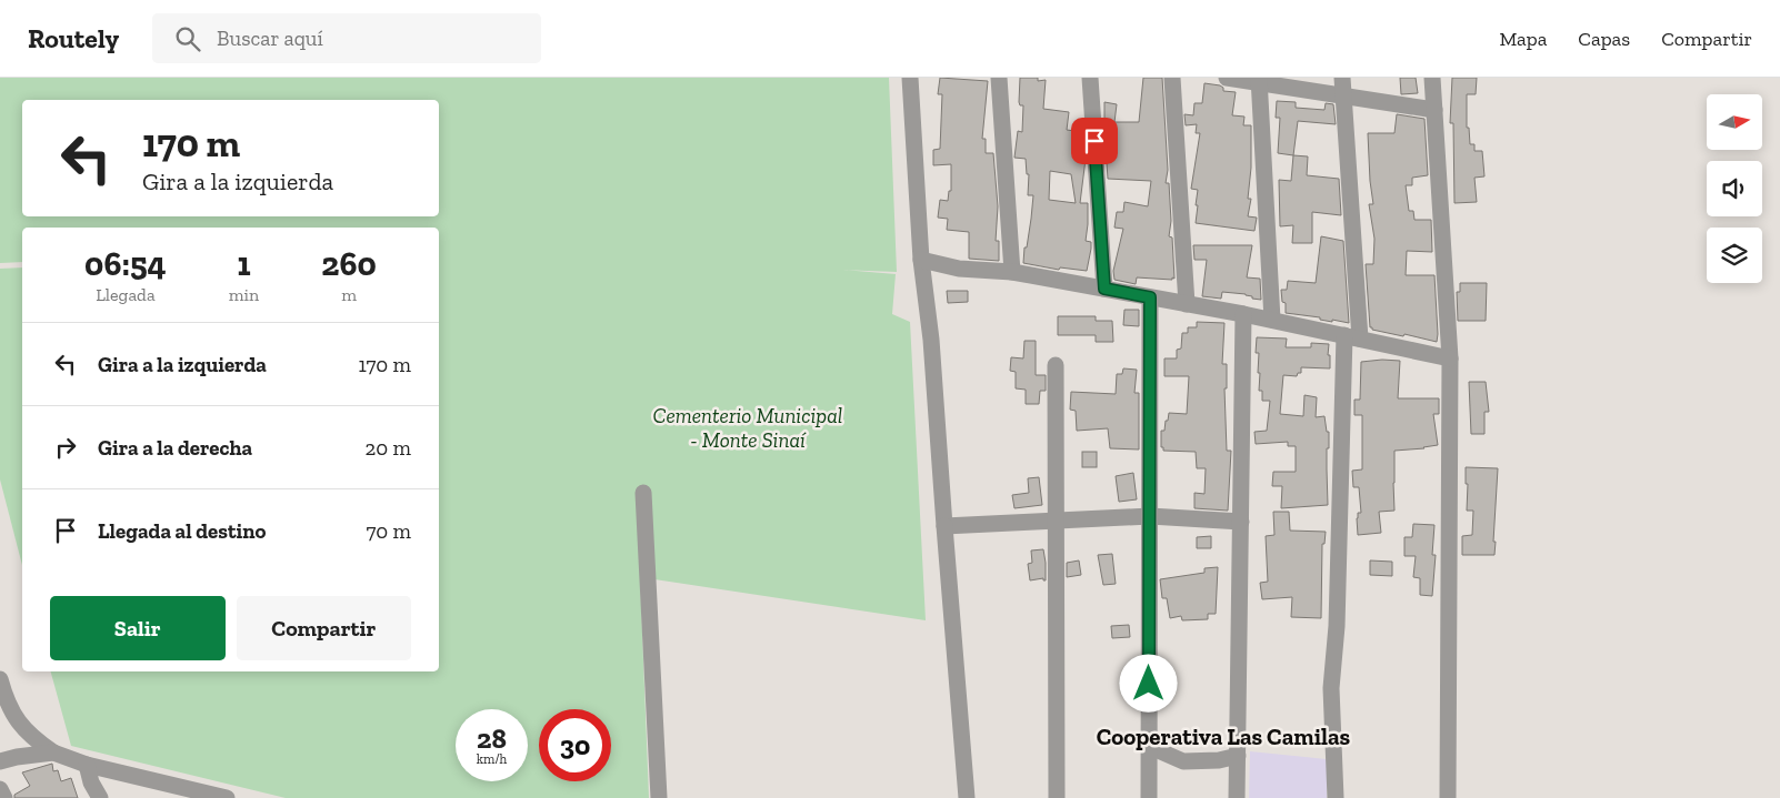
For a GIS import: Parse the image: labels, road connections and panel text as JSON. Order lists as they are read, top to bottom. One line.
{"districts":["Cooperativa Las Camilas"],"parks":["Cementerio Municipal - Monte Sinaí"],"north":"right","page":{"header":"Routely","search":"Buscar aquí","nav":["Mapa","Capas","Compartir"],"turn":["170 m","Gira a la izquierda"],"eta":["06:54","Llegada","1","min","260","m"],"list":[{"name":"Gira a la izquierda","value":"170 m"},{"name":"Gira a la derecha","value":"20 m"},{"name":"Llegada al destino","value":"70 m"}],"buttons":["Salir","Compartir"],"speed":"28 km/h","limit":"30"}}
